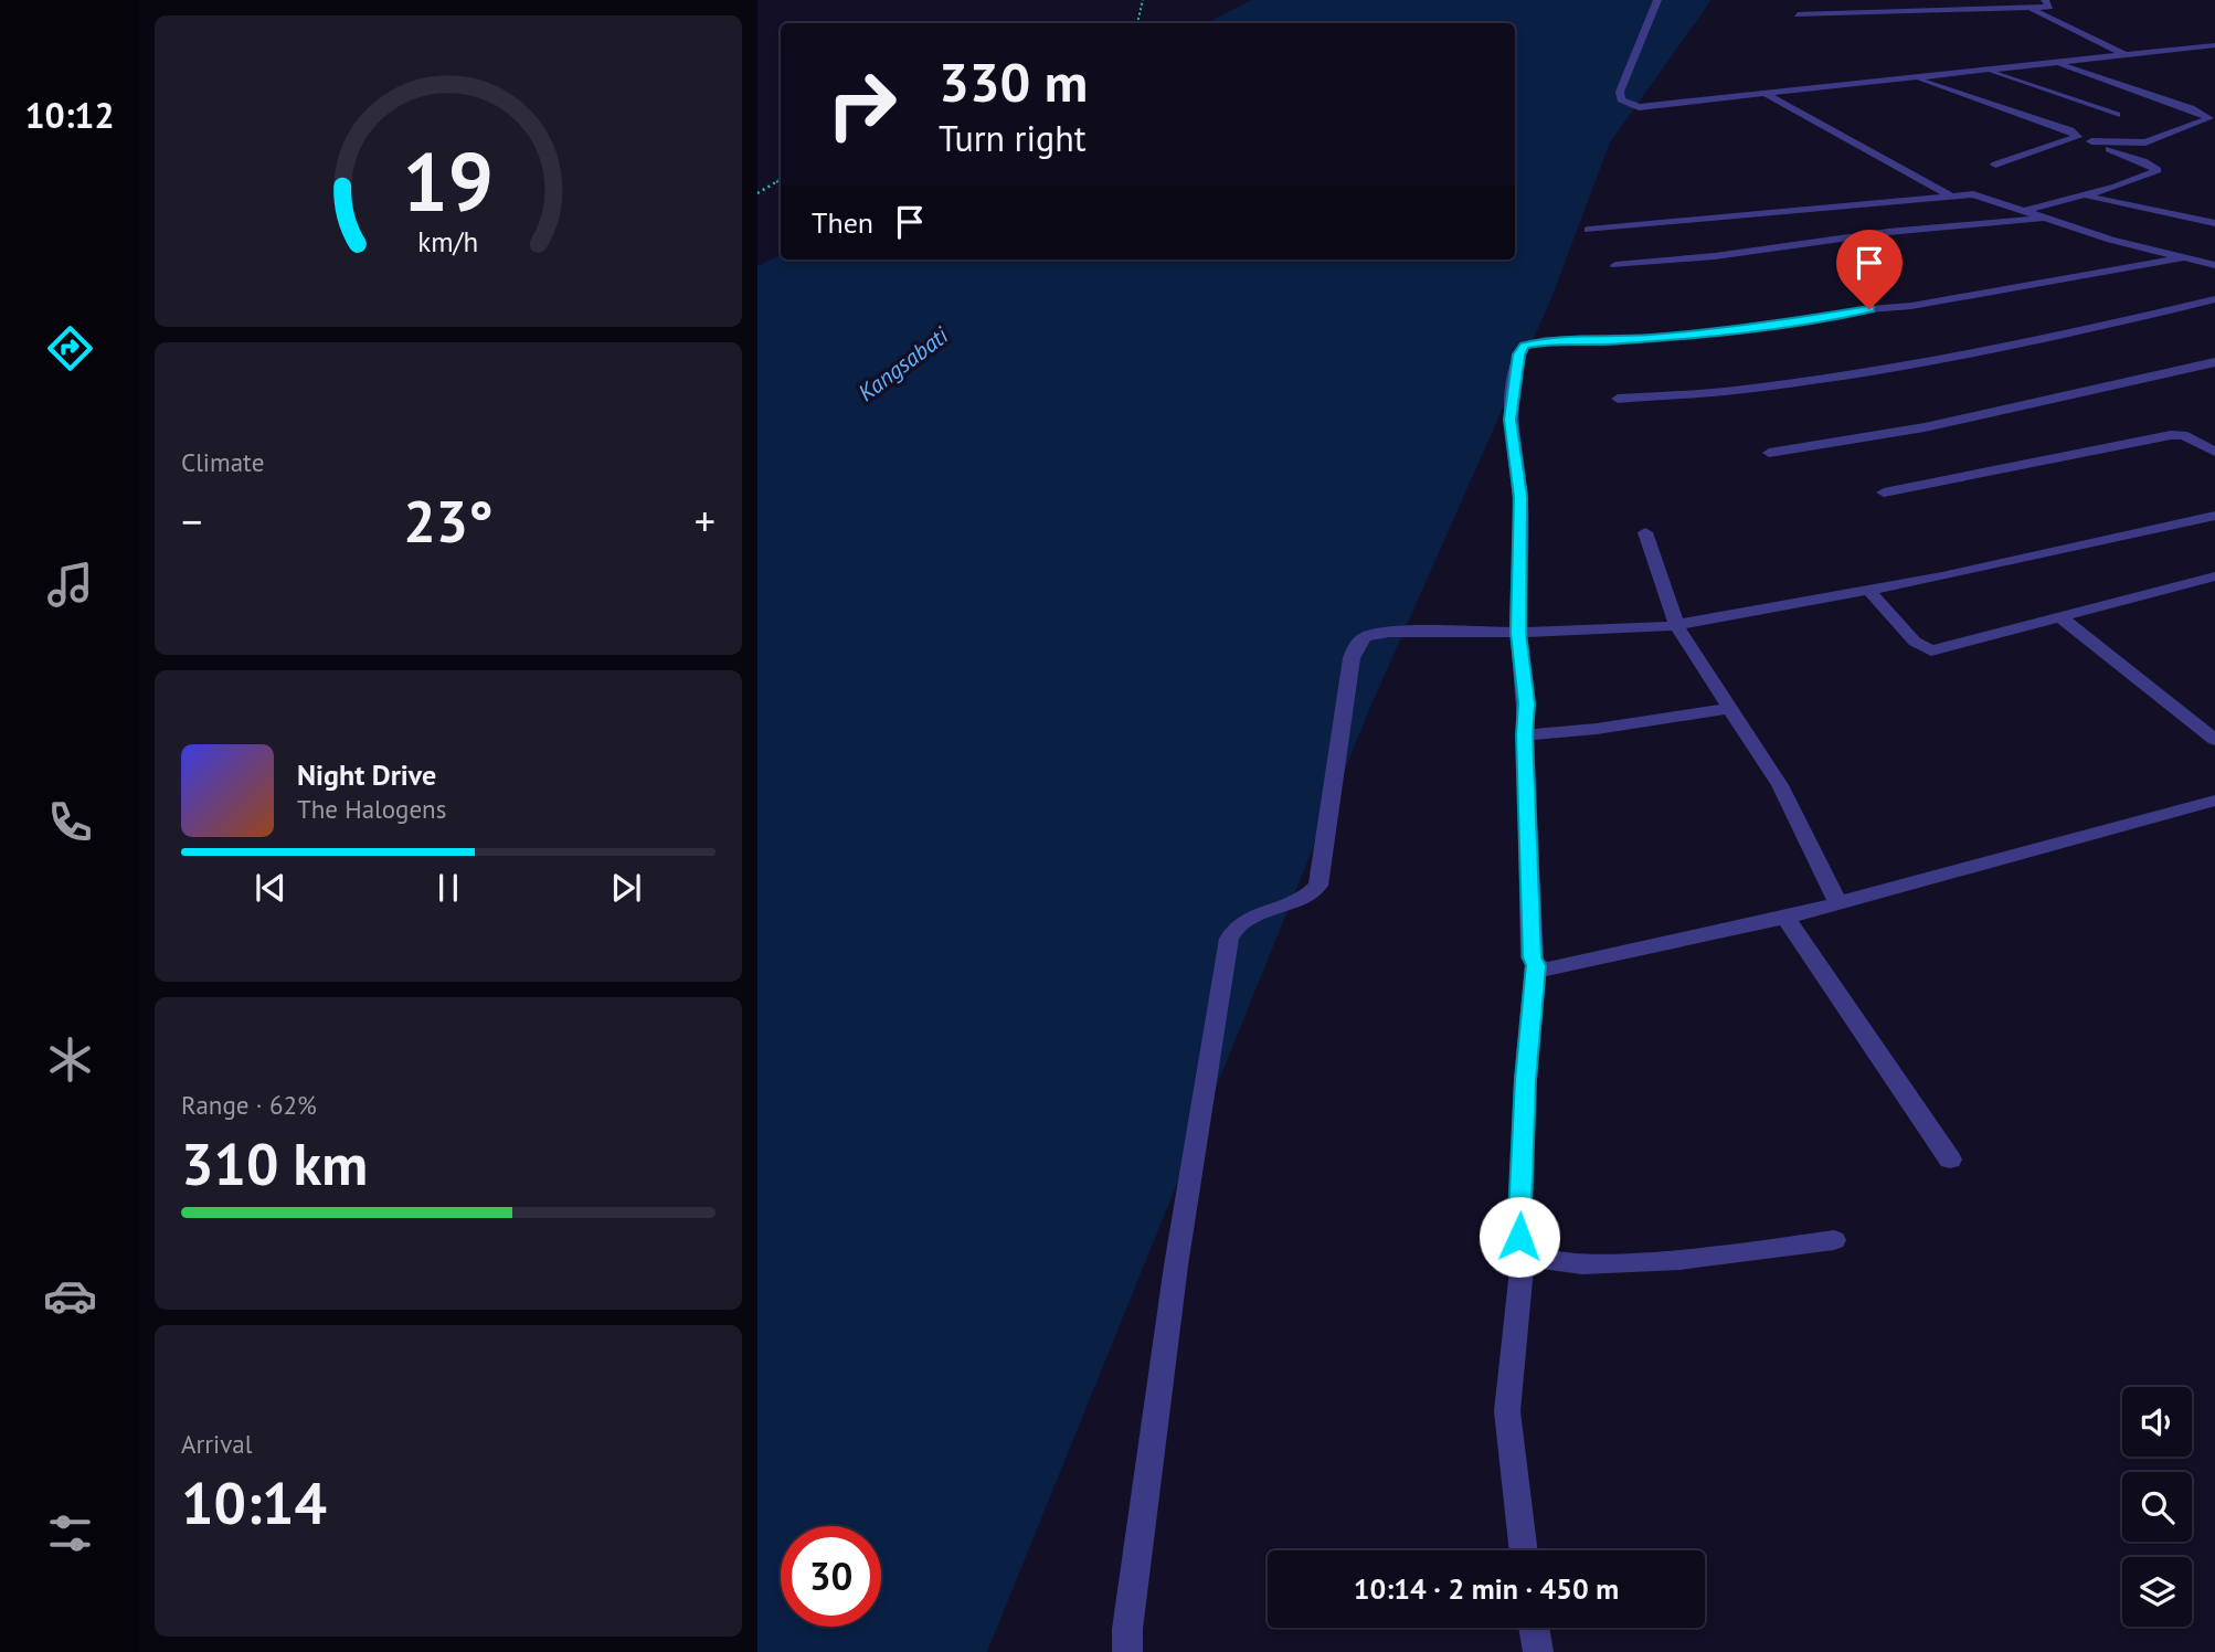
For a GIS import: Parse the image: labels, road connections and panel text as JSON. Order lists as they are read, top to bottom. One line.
{"water":["Kangsabati"],"page":{"tabs":"10:12","turn":["330 m","Turn right"],"then":"Then","tile":["Climate",["Range · 62%","310 km"],["Arrival","10:14"]],"heat":["−","23°","+"],"song":["Night Drive","The Halogens"],"limit":"30","trip":"10:14 · 2 min · 450 m","gauge":["19","km/h"]}}
